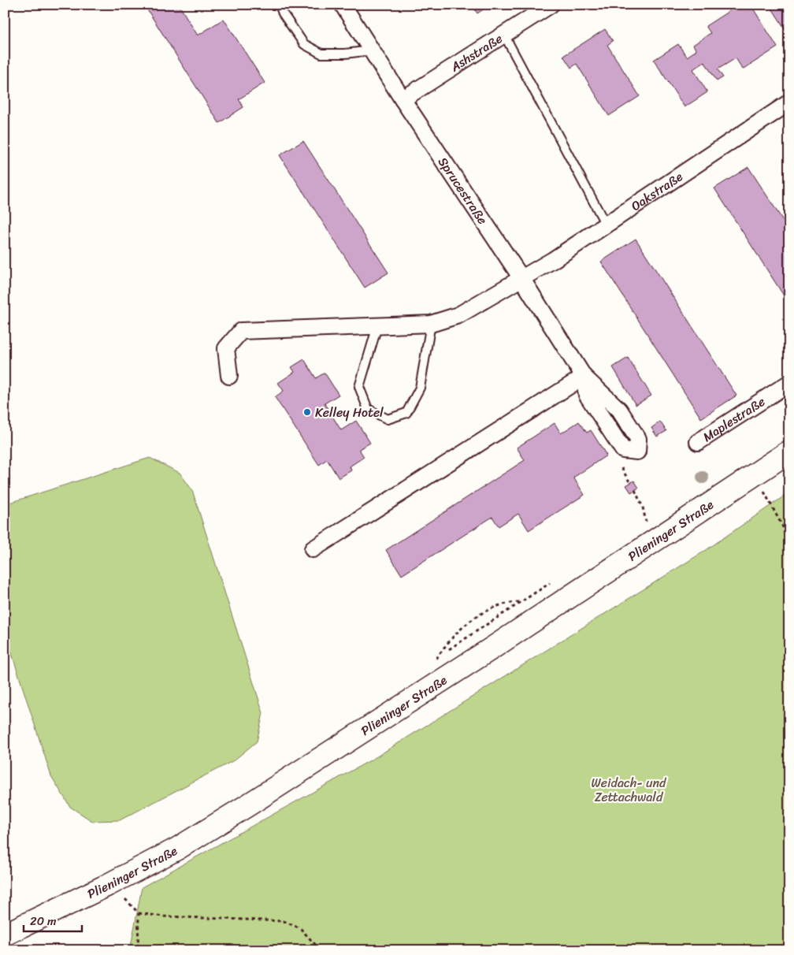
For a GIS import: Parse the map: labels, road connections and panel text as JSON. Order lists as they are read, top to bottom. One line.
{"streets":{"main road":["Plieninger Straße"],"street":["Ashstraße","Sprucestraße","Oakstraße","Maplestraße"]},"crossings":[["Ashstraße","Sprucestraße"],["Sprucestraße","Oakstraße"]],"parks":["Weidach- und Zettachwald"],"places":["Kelley Hotel"],"scale_bar":"20 m"}
